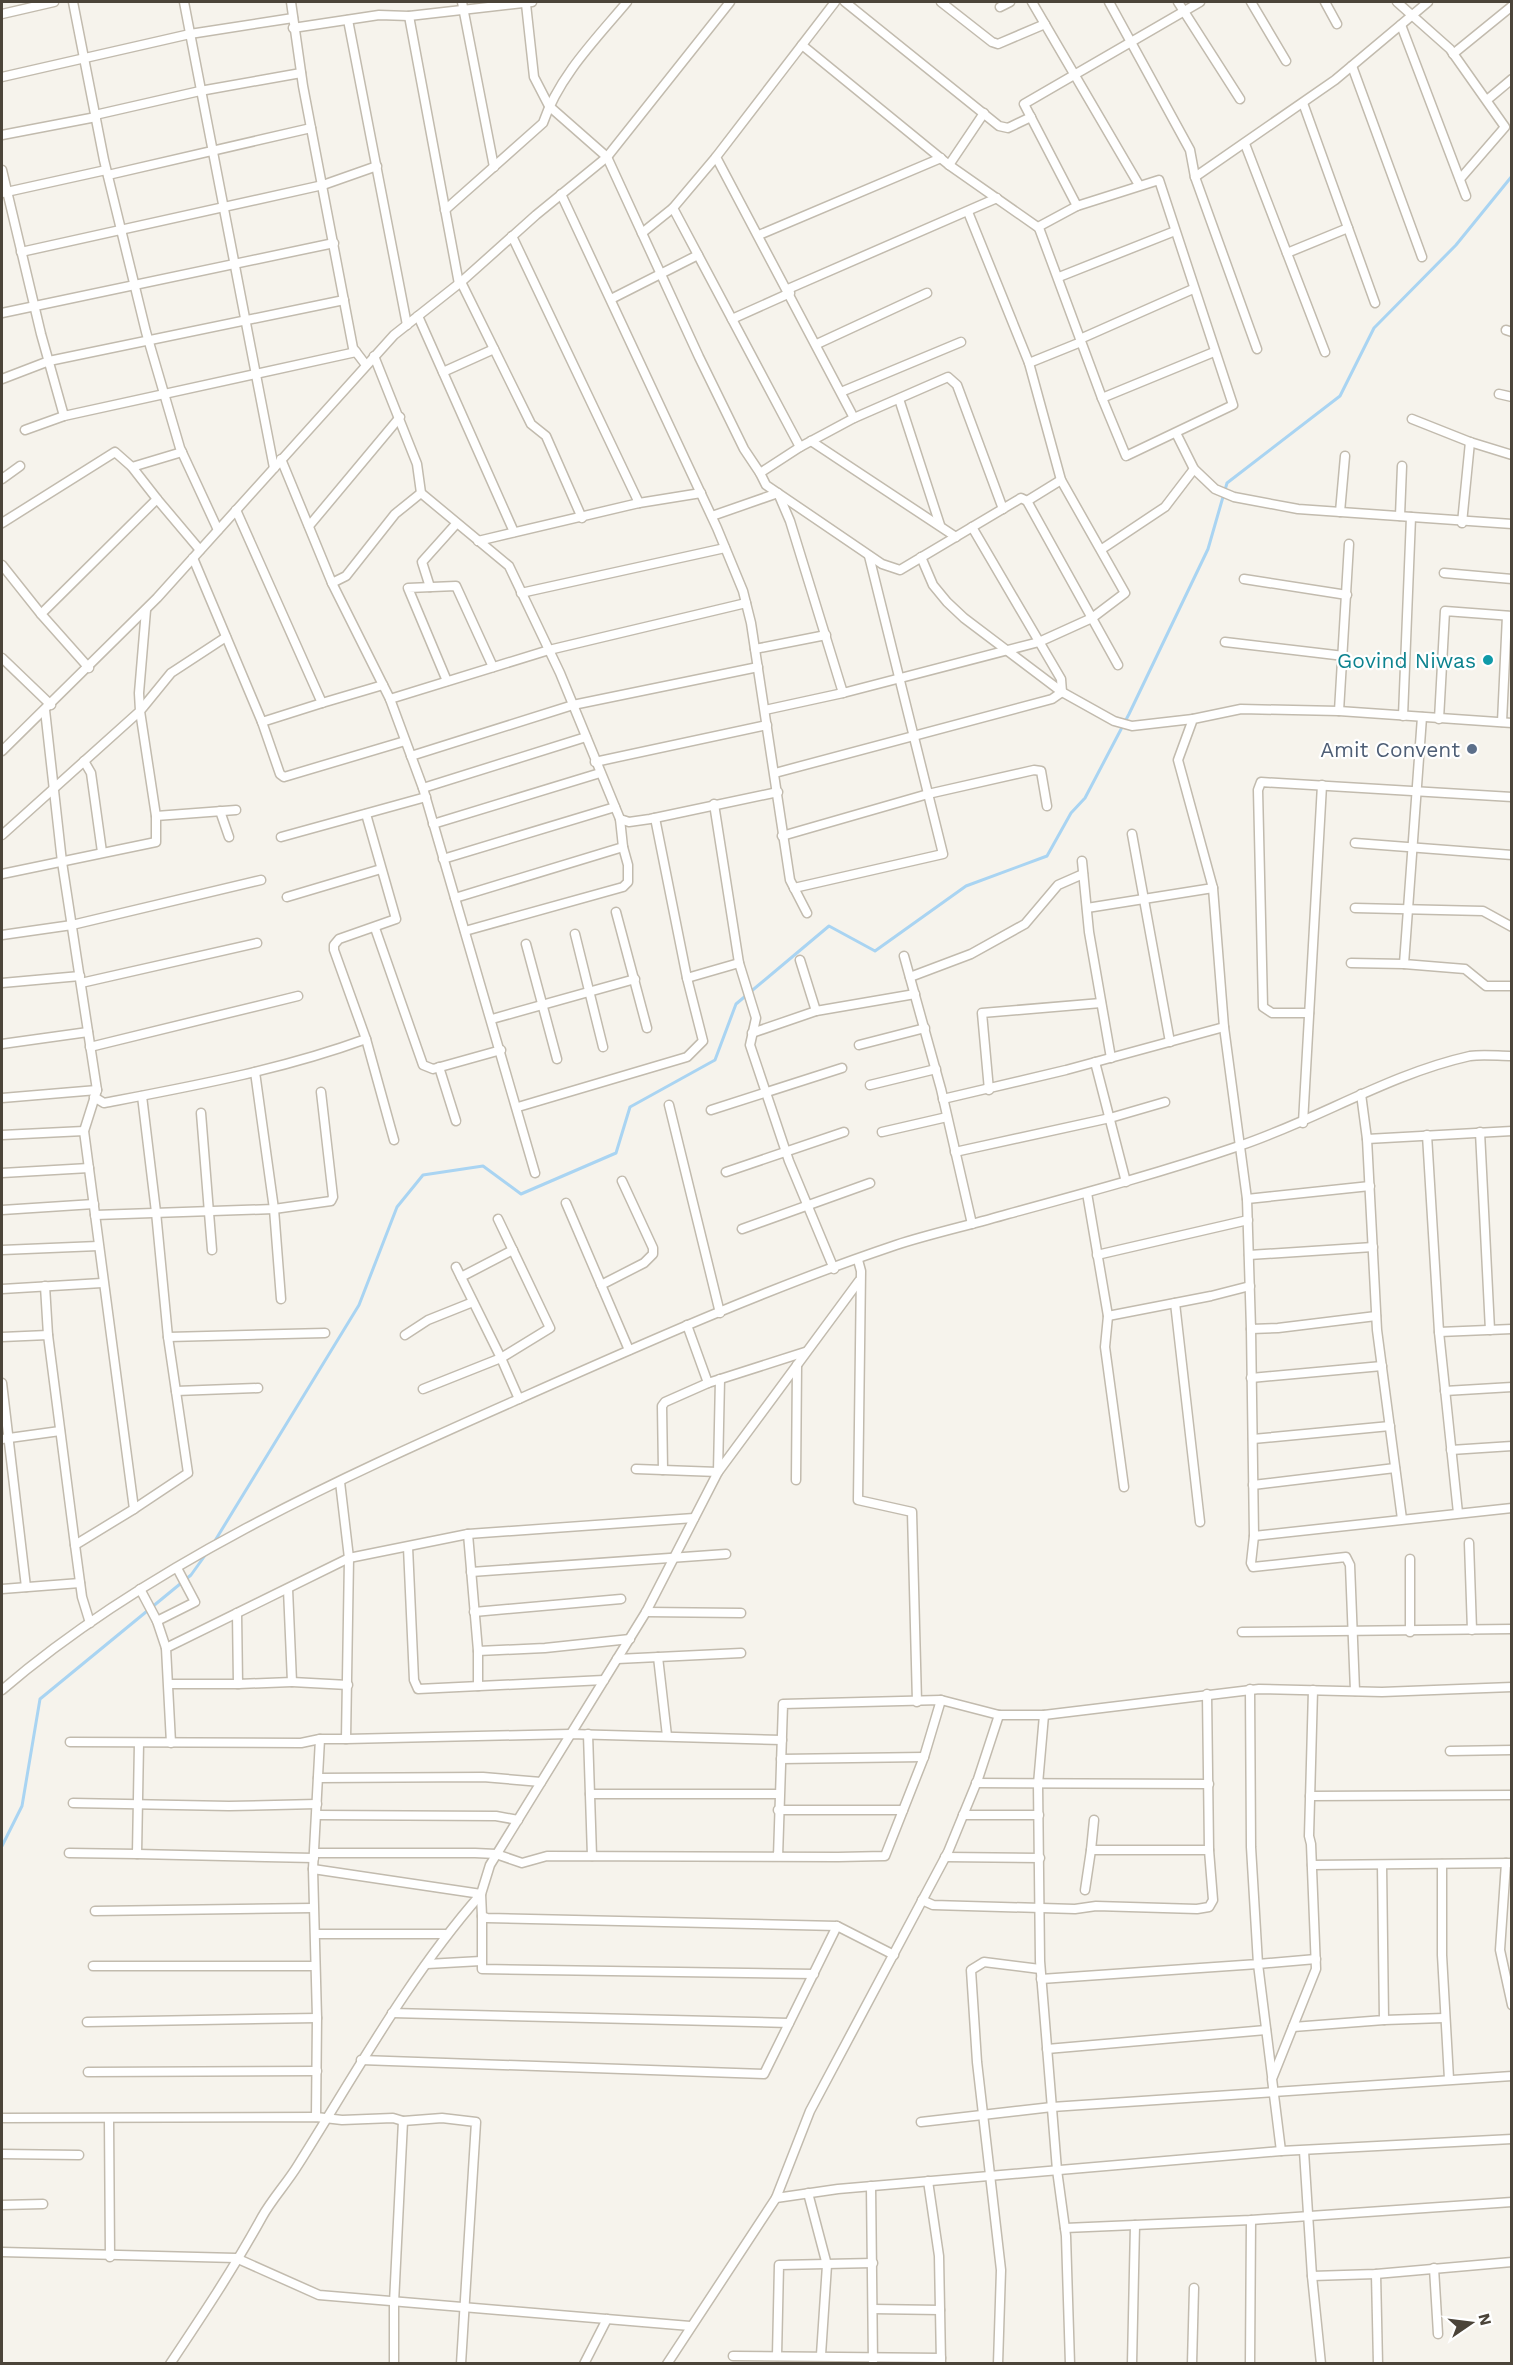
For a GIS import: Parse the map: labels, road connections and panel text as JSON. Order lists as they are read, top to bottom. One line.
{"places":["Govind Niwas","Amit Convent"],"north":"right"}
